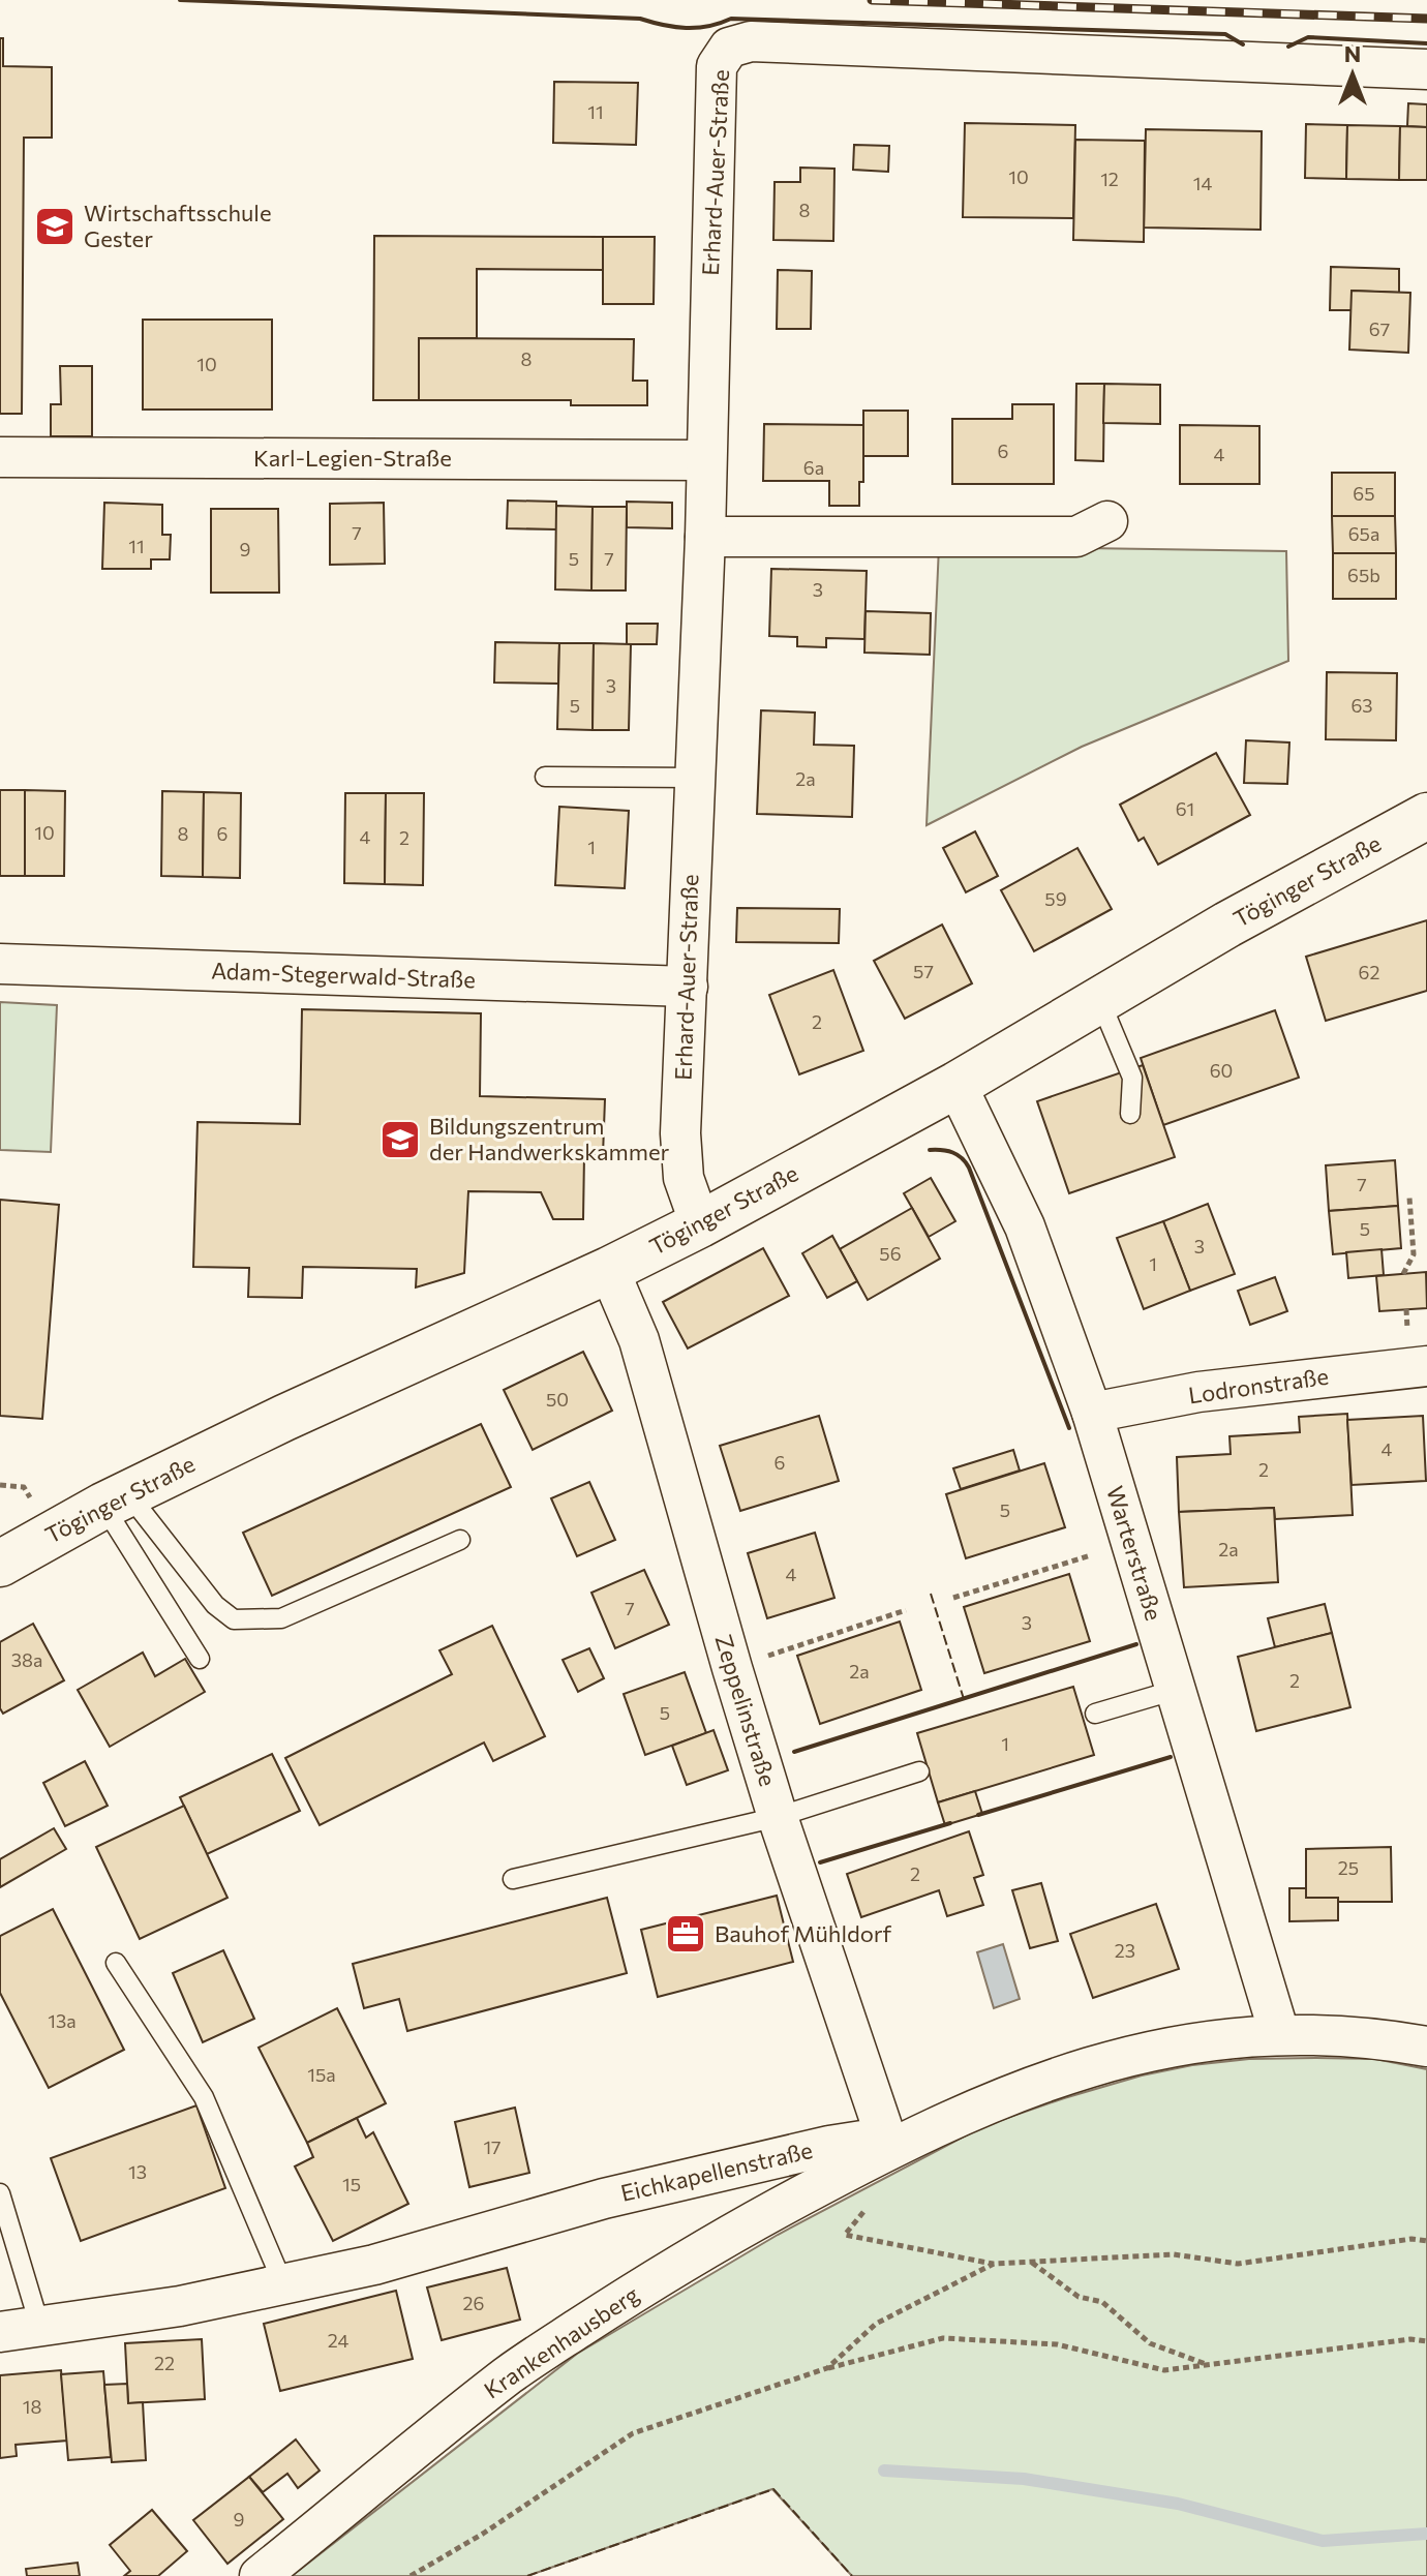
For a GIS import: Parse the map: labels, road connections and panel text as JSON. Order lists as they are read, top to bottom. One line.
{"streets":{"street":["Erhard-Auer-Straße","Karl-Legien-Straße","Töginger Straße","Adam-Stegerwald-Straße","Lodronstraße","Warterstraße","Zeppelinstraße","Eichkapellenstraße","Krankenhausberg"]},"crossings":[["Erhard-Auer-Straße","Karl-Legien-Straße"],["Erhard-Auer-Straße","Töginger Straße"],["Erhard-Auer-Straße","Adam-Stegerwald-Straße"],["Töginger Straße","Warterstraße"],["Töginger Straße","Zeppelinstraße"],["Lodronstraße","Warterstraße"],["Zeppelinstraße","Eichkapellenstraße"],["Zeppelinstraße","Krankenhausberg"],["Eichkapellenstraße","Krankenhausberg"]],"places":{"school or university":["Wirtschaftsschule Gester","Bildungszentrum der Handwerkskammer"],"office":["Bauhof Mühldorf"]},"house_numbers":["11","10","12","14","8","67","8","10","6","4","6a","65","7","65a","11","9","5","7","65b","3","3","5","63","2a","61","10","8","6","4","2","1","59","57","62","2","60","7","5","3","56","1","50","4","6","2","5","2a","4","7","3","38a","2a","2","5","1","25","2","23","13a","15a","17","13","15","26","24","22","18","9"],"north":"top"}
